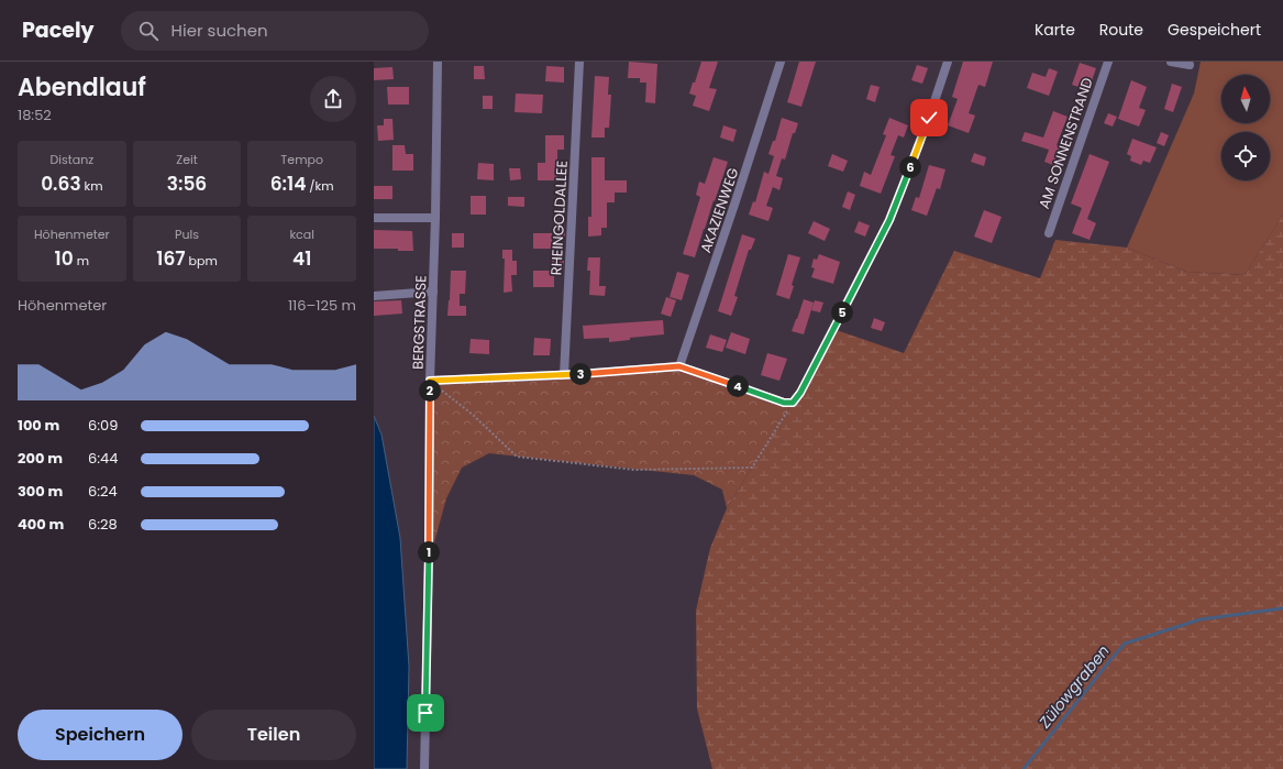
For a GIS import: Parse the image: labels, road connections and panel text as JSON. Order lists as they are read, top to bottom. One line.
{"streets":{"street":["AM SONNENSTRAND","AKAZIENWEG","RHEINGOLDALLEE","BERGSTRASSE"]},"water":["Zülowgraben"],"north":"top","page":{"header":"Pacely","search":"Hier suchen","nav":["Karte","Route","Gespeichert"],"heading":["Abendlauf","18:52"],"stats":[["Distanz","0.63 km"],["Zeit","3:56"],["Tempo","6:14 /km"],["Höhenmeter","10 m"],["Puls","167 bpm"],["kcal","41"]],"pins":["6","5","3","4","2","1"],"chart":["Höhenmeter","116–125 m"],"list":[{"name":"100 m","note":"6:09"},{"name":"200 m","note":"6:44"},{"name":"300 m","note":"6:24"},{"name":"400 m","note":"6:28"}],"buttons":["Speichern","Teilen"]}}
